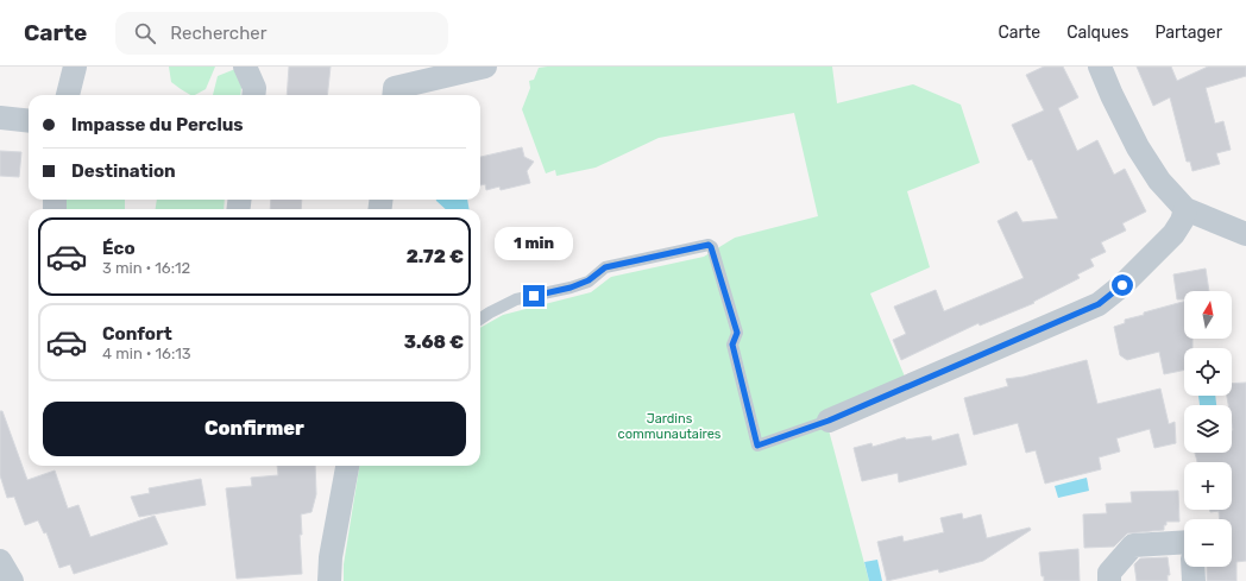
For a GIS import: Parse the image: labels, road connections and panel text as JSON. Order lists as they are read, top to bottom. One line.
{"parks":["Jardins communautaires"],"north":"top","page":{"header":"Carte","search":"Rechercher","nav":["Carte","Calques","Partager"],"banner":["Impasse du Perclus","Destination"],"list":[{"name":"Éco","note":"3 min · 16:12","value":"2.72 €"},{"name":"Confort","note":"4 min · 16:13","value":"3.68 €"}],"bubble":"1 min","map_buttons":["+","−"],"buttons":"Confirmer"}}
